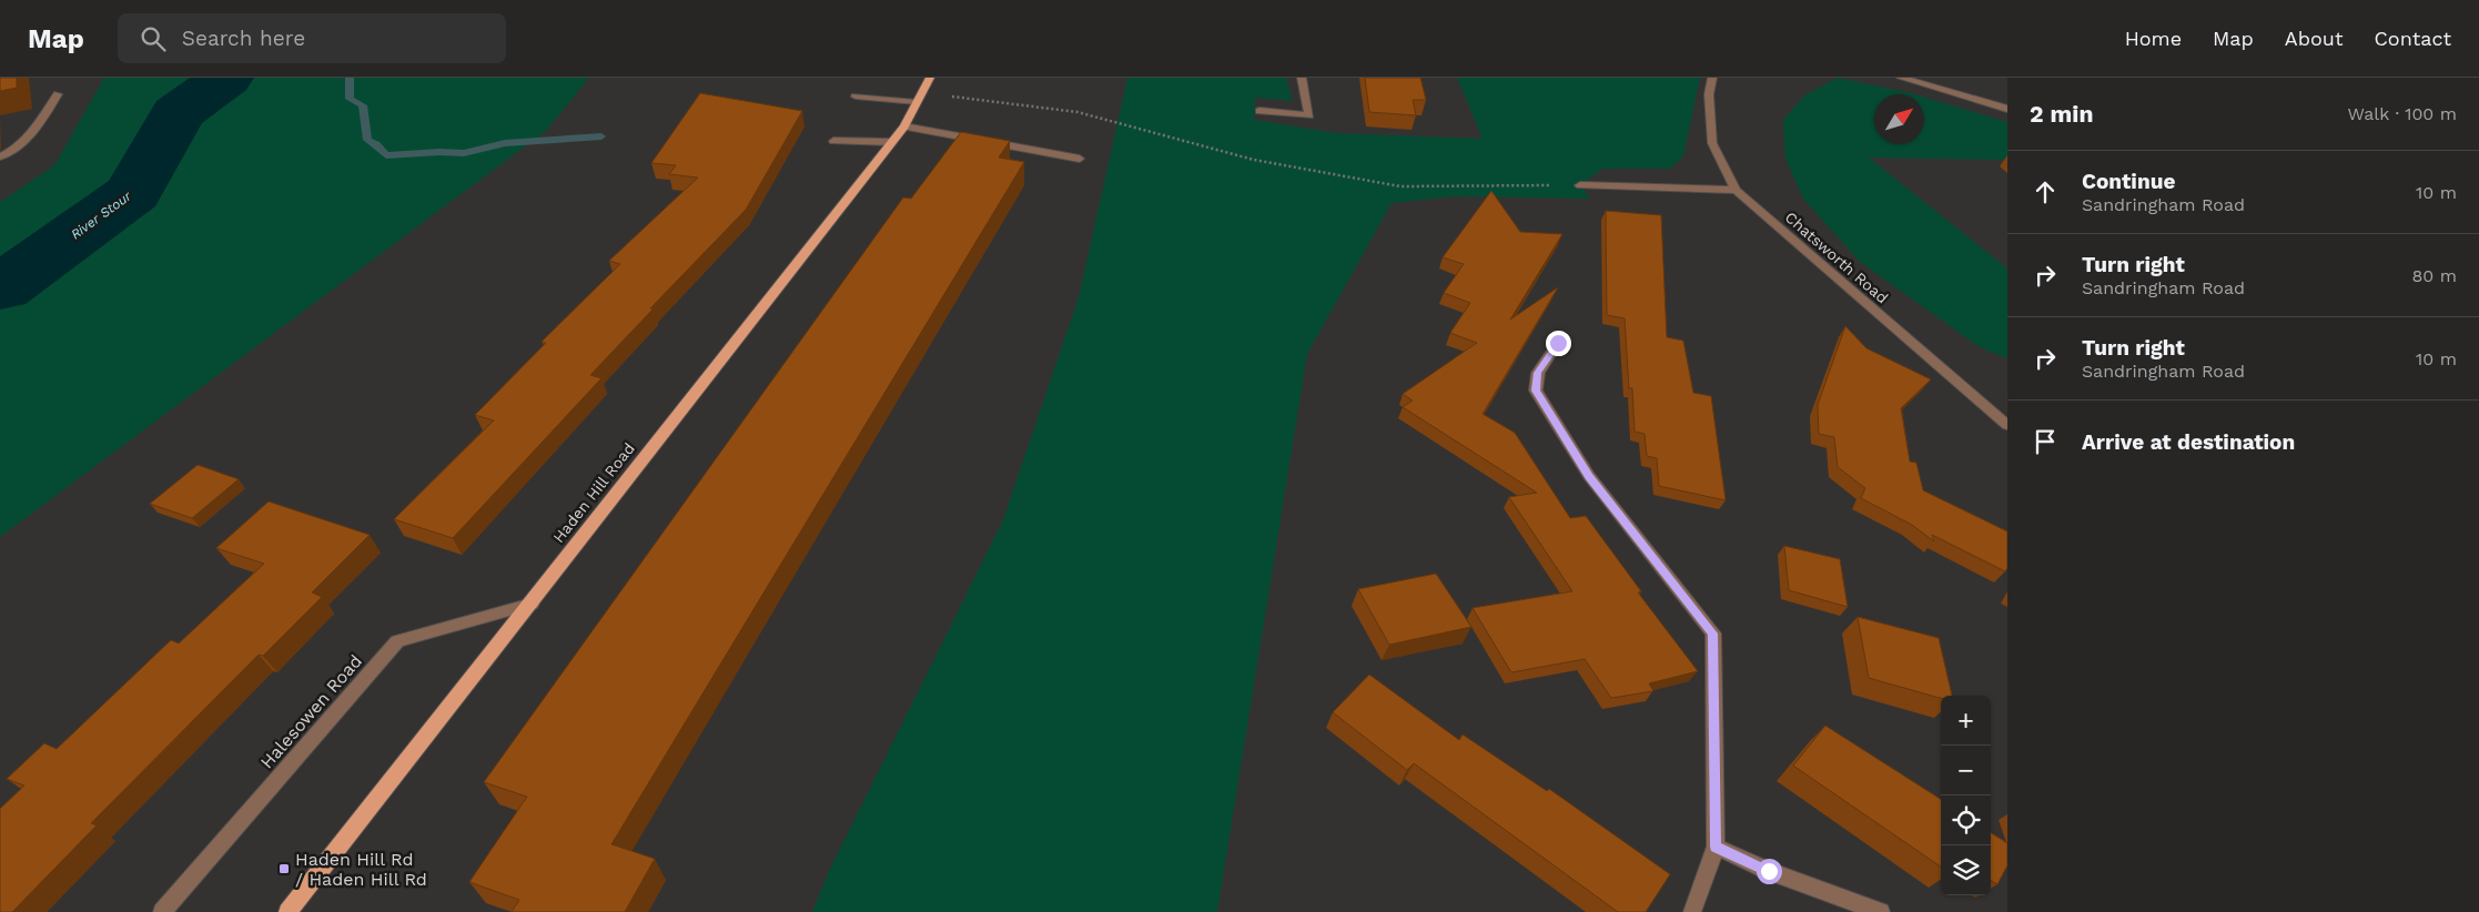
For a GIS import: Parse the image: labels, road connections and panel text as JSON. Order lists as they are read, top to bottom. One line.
{"streets":{"main road":["Haden Hill Road"],"street":["Chatsworth Road","Halesowen Road"]},"crossings":[["Haden Hill Road","Halesowen Road"]],"water":["River Stour"],"places":{"transit":["Haden Hill Rd / Haden Hill Rd"]},"north":"top right","page":{"header":"Map","search":"Search here","nav":["Home","Map","About","Contact"],"heading":["2 min","Walk · 100 m"],"list":[["Continue","Sandringham Road","10 m"],["Turn right","Sandringham Road","80 m"],["Turn right","Sandringham Road","10 m"],"Arrive at destination"],"map_buttons":["+","−"]}}
